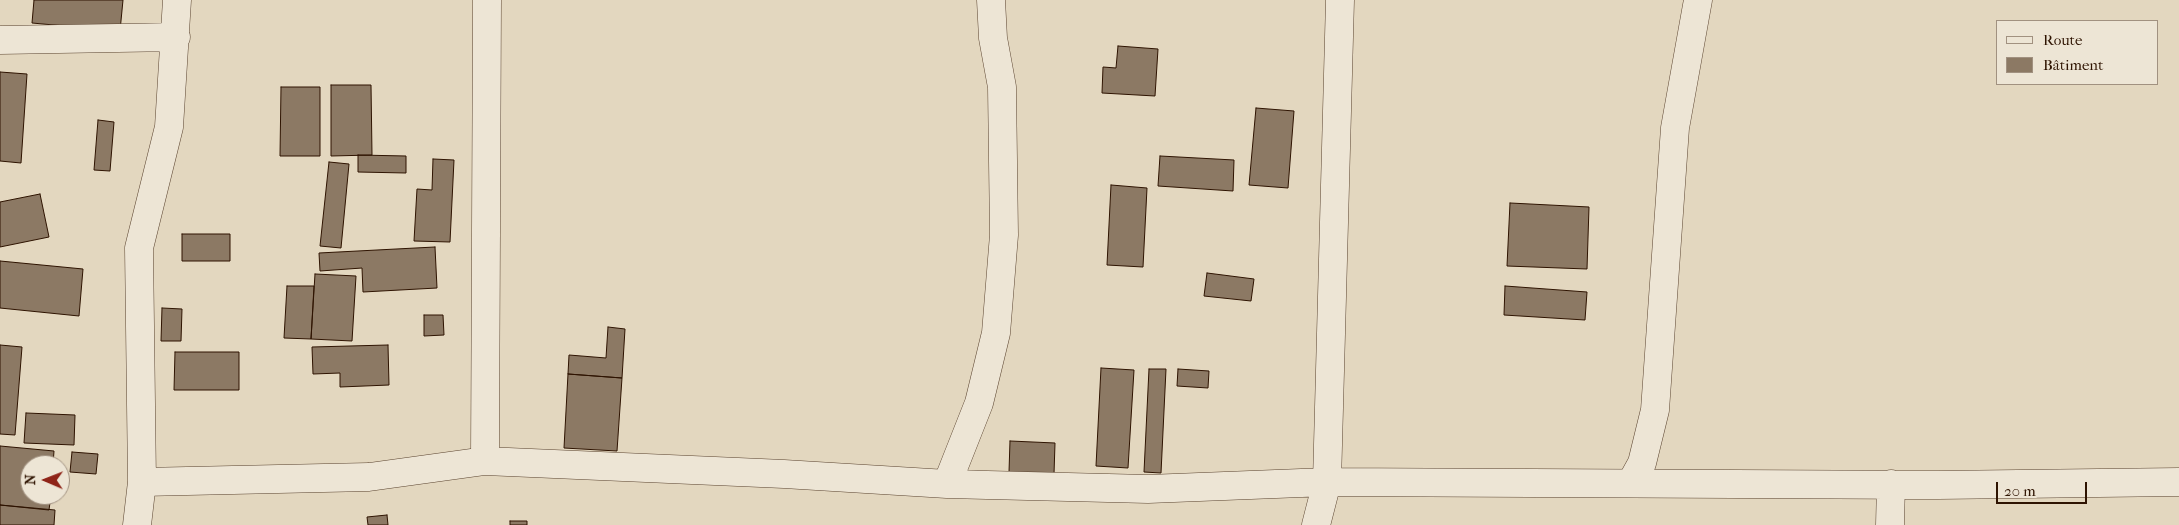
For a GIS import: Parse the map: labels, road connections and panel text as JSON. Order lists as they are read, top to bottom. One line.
{"legend":["Route","Bâtiment"],"scale_bar":"20 m","north":"left"}
